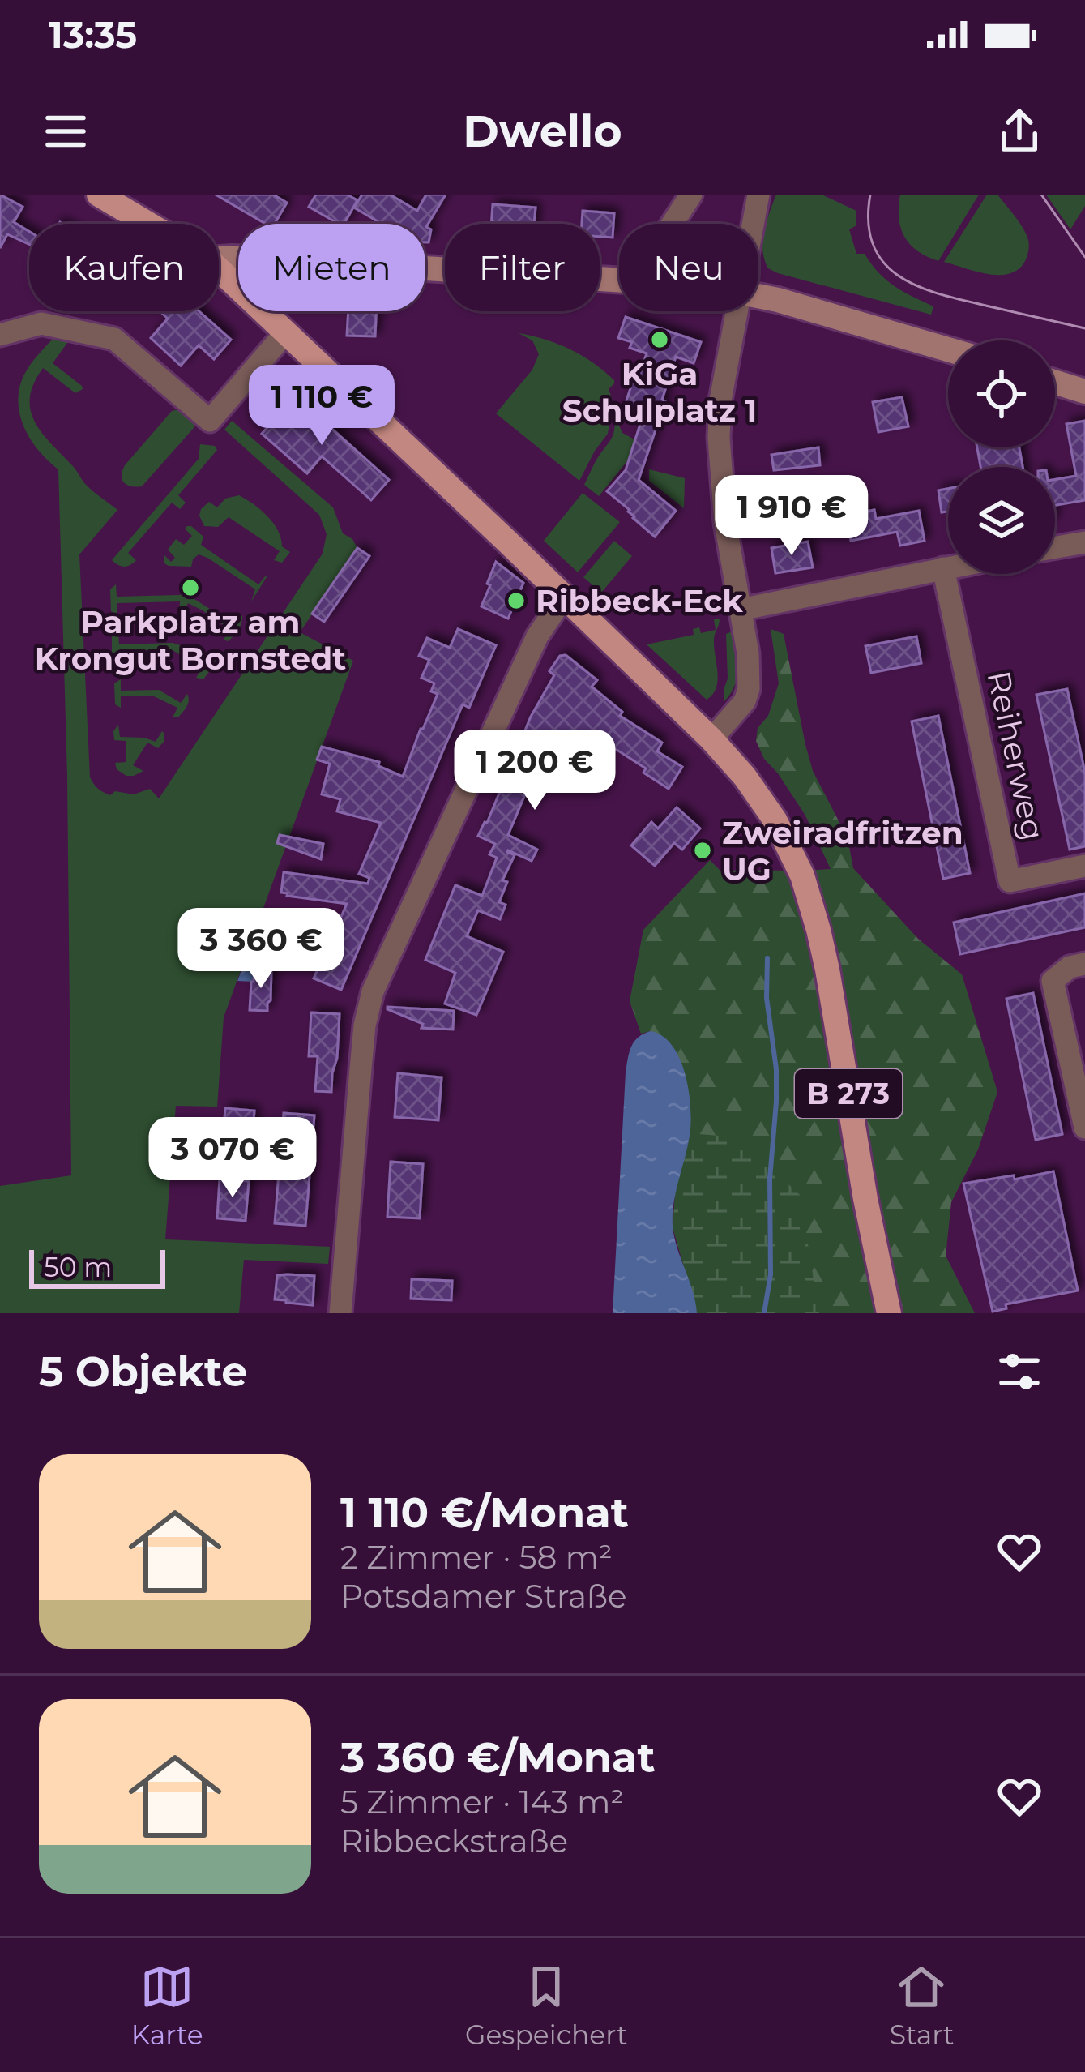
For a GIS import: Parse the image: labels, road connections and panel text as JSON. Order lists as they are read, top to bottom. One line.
{"streets":{"main road":["B 273"],"street":["Reiherweg"]},"places":["KiGa Schulplatz 1","Parkplatz am Krongut Bornstedt","Ribbeck-Eck","Zweiradfritzen UG"],"scale_bar":"50 m","page":{"status":"13:35","header":"Dwello","chip":["Kaufen","Mieten","Filter","Neu"],"price":["1 110 €","1 910 €","1 200 €","3 360 €","3 070 €"],"scale":"50 m","heading":"5 Objekte","list":[{"name":"1 110 €/Monat","note":"2 Zimmer · 58 m² · Potsdamer Straße"},{"name":"3 360 €/Monat","note":"5 Zimmer · 143 m² · Ribbeckstraße"}],"tabs":["Karte","Gespeichert","Start"]}}
